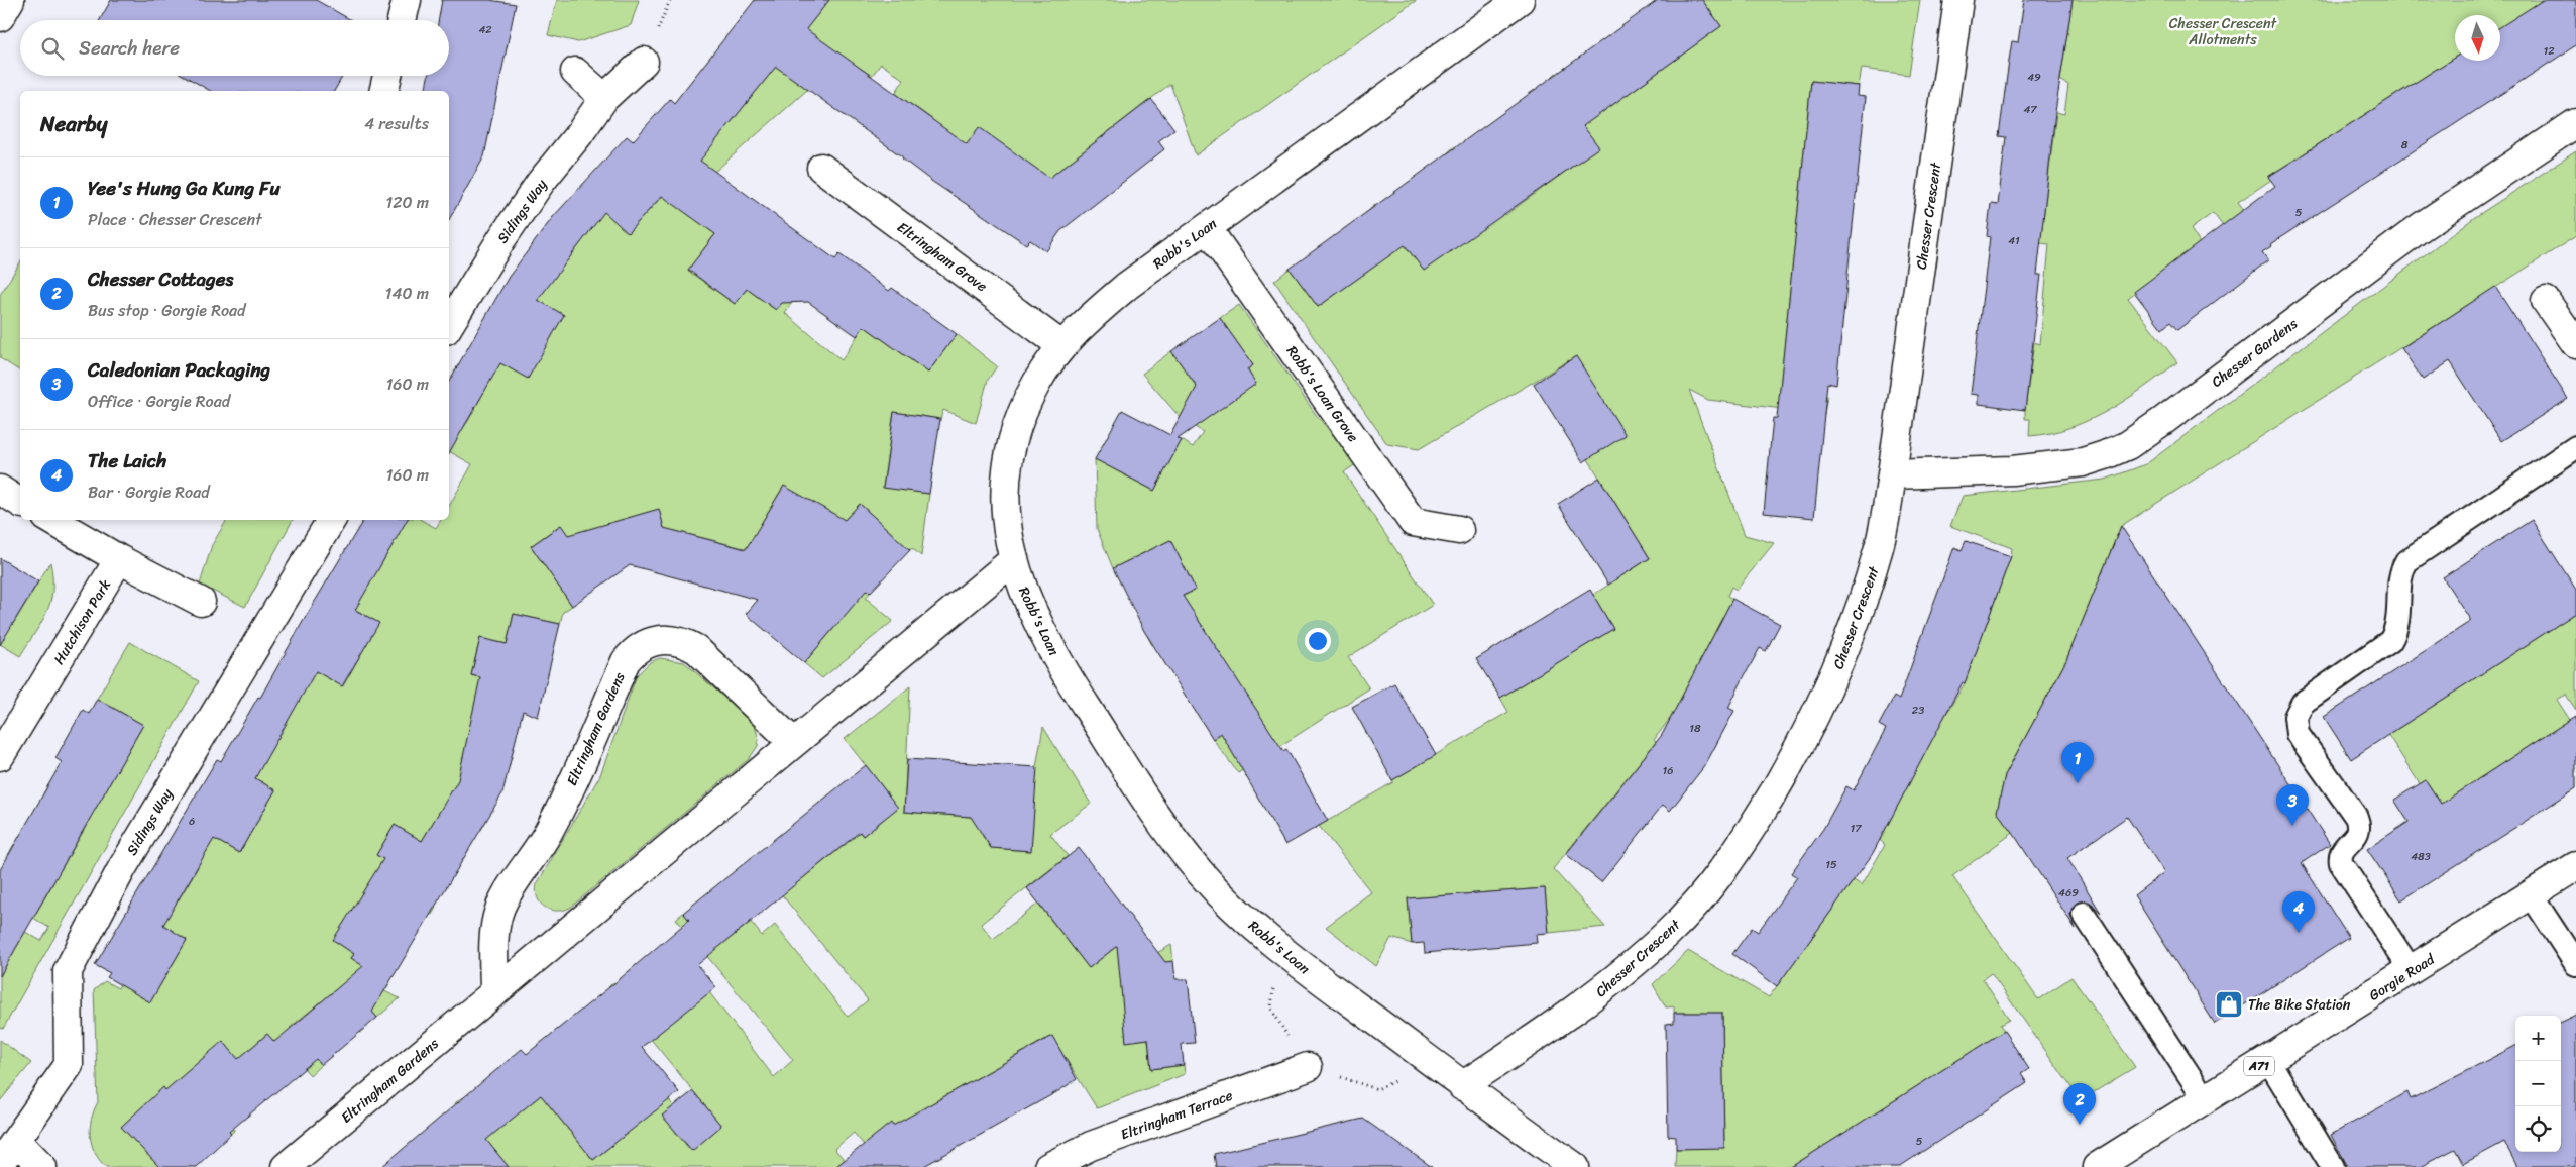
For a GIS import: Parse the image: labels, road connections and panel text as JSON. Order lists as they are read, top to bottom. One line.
{"streets":{"street":["Sidings Way","Chesser Crescent","Robb's Loan","Eltringham Grove","Chesser Gardens","Robb's Loan Grove","Hutchison Park","Eltringham Gardens","Gorgie Road","A71","Eltringham Terrace"]},"crossings":[["Chesser Crescent","Robb's Loan"],["Chesser Crescent","Chesser Gardens"],["Robb's Loan","Eltringham Grove"],["Robb's Loan","Robb's Loan Grove"],["Robb's Loan","Eltringham Gardens"]],"parks":["Chesser Crescent Allotments"],"places":{"shop":["The Bike Station"]},"house_numbers":["42","12","49","47","8","5","41","23","18","16","6","17","483","15","469","5"],"north":"bottom","page":{"search":"Search here","heading":["Nearby","4 results"],"list":[{"mark":"1","name":"Yee's Hung Ga Kung Fu","note":"Place · Chesser Crescent","value":"120 m"},{"mark":"2","name":"Chesser Cottages","note":"Bus stop · Gorgie Road","value":"140 m"},{"mark":"3","name":"Caledonian Packaging","note":"Office · Gorgie Road","value":"160 m"},{"mark":"4","name":"The Laich","note":"Bar · Gorgie Road","value":"160 m"}],"pins":["1","3","4","2"],"map_buttons":["+","−"]}}
